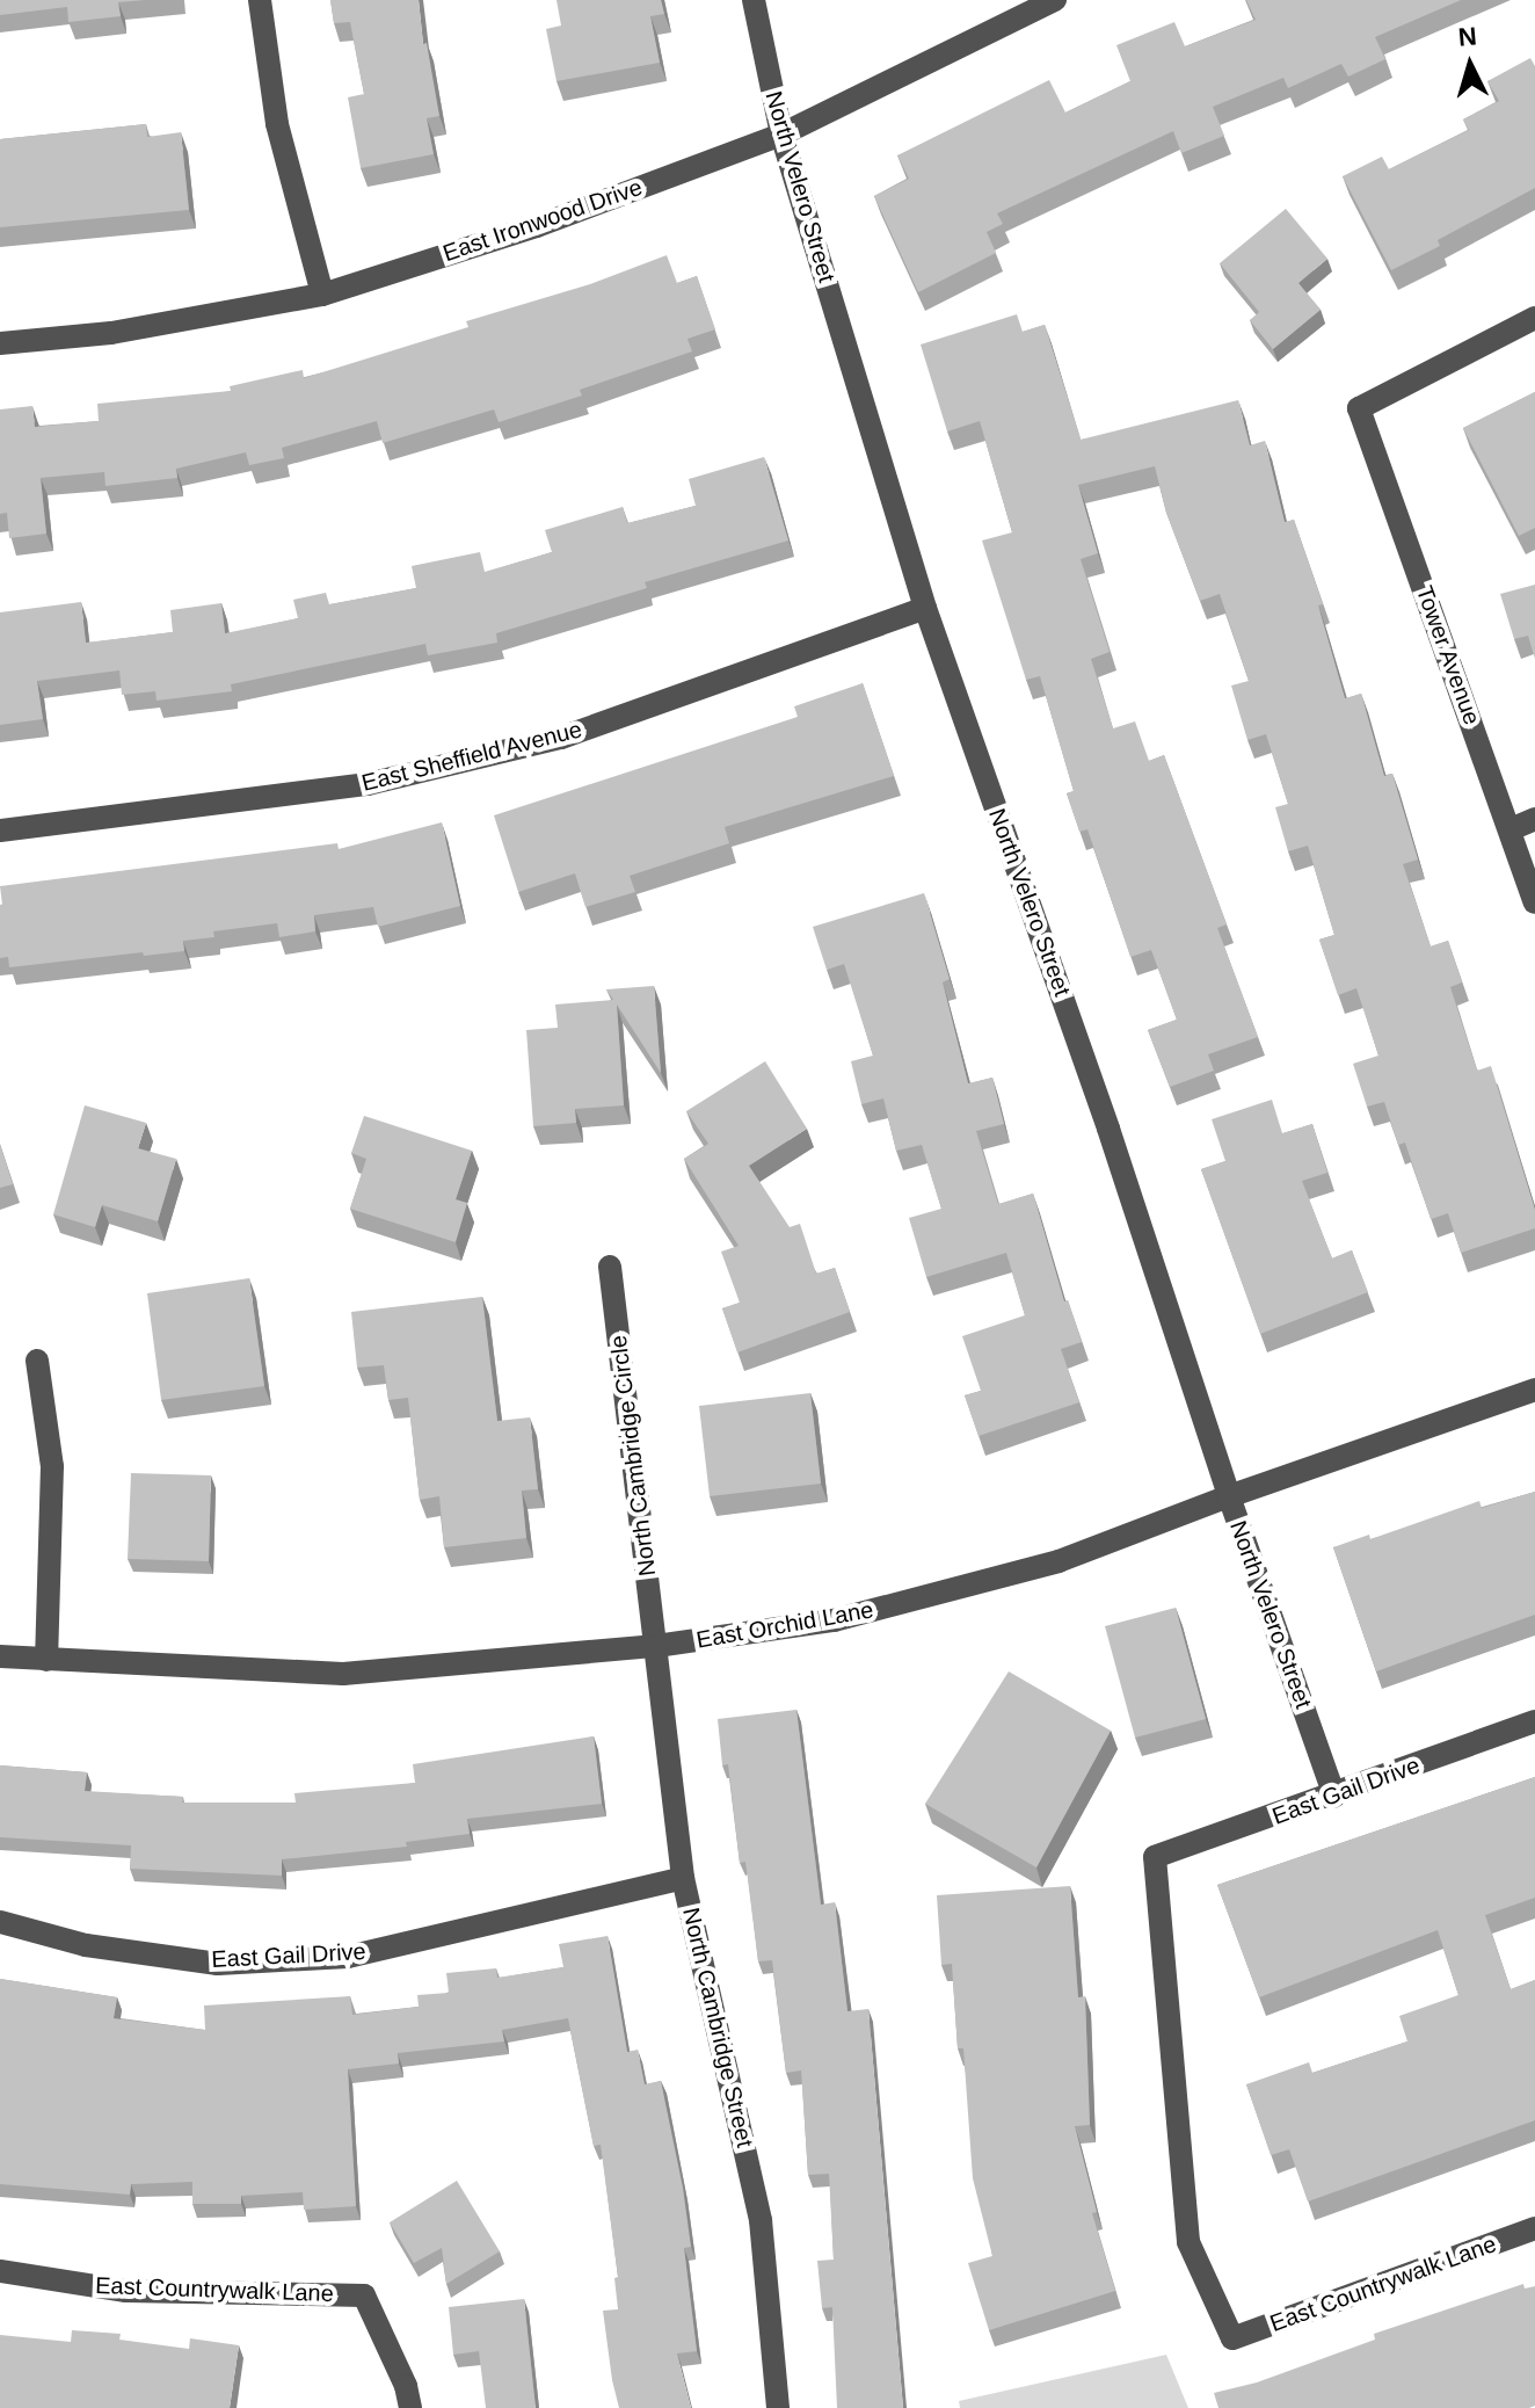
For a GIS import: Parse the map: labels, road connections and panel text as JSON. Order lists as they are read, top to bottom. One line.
{"streets":{"street":["North Velero Street","East Ironwood Drive","Tower Avenue","East Sheffield Avenue","North Cambridge Circle","East Orchid Lane","East Gail Drive","North Cambridge Street","East Countrywalk Lane"]},"crossings":[["North Velero Street","East Ironwood Drive"],["North Velero Street","East Sheffield Avenue"],["North Velero Street","East Orchid Lane"],["North Velero Street","East Gail Drive"],["North Cambridge Circle","East Orchid Lane"],["North Cambridge Circle","North Cambridge Street"],["East Orchid Lane","North Cambridge Street"],["East Gail Drive","North Cambridge Street"],["East Gail Drive","East Countrywalk Lane"]],"north":"top"}
